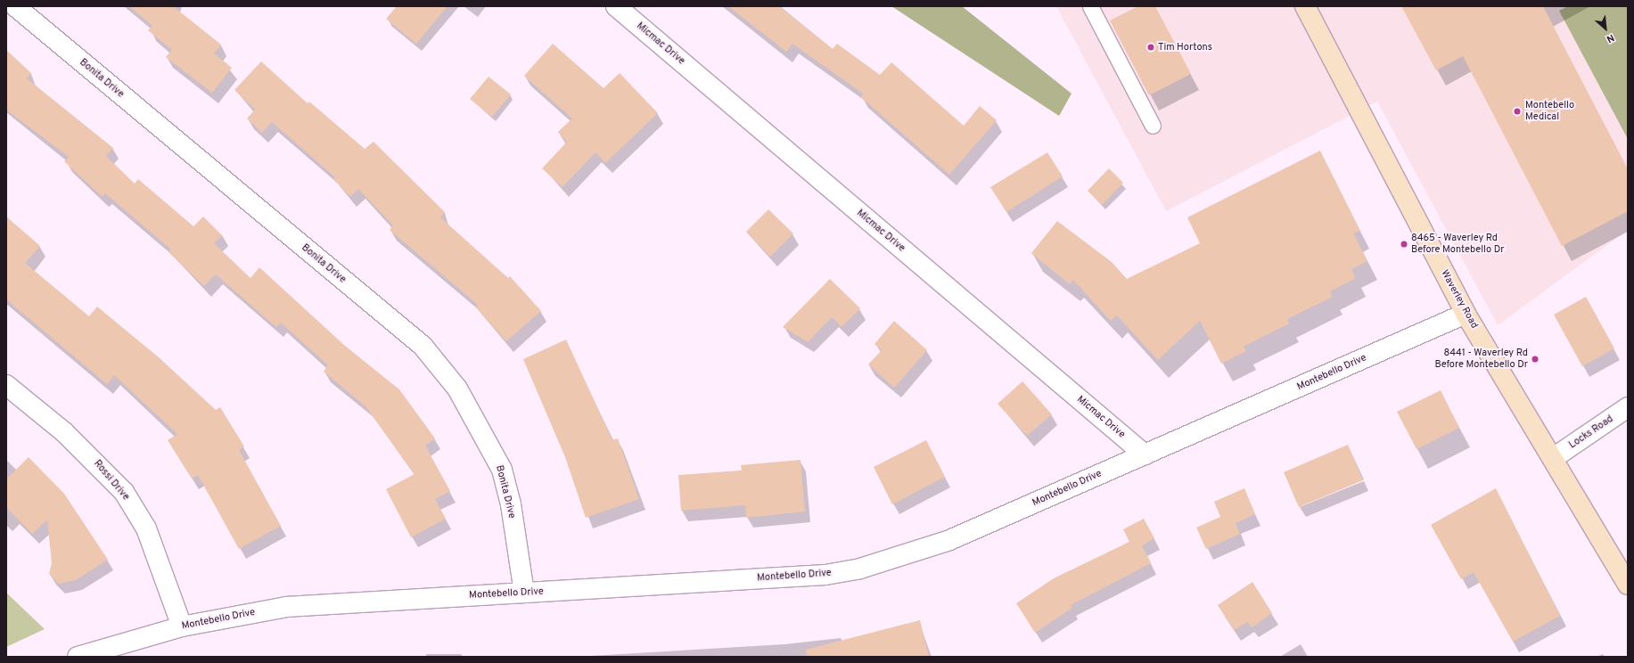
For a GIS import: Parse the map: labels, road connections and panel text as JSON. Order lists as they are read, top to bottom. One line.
{"streets":{"main road":["Waverley Road"],"street":["Micmac Drive","Bonita Drive","Montebello Drive","Locks Road","Rossi Drive"]},"crossings":[["Micmac Drive","Montebello Drive"],["Bonita Drive","Montebello Drive"],["Waverley Road","Montebello Drive"],["Waverley Road","Locks Road"],["Montebello Drive","Rossi Drive"]],"places":["Tim Hortons","Montebello Medical","8465 - Waverley Rd Before Montebello Dr","8441 - Waverley Rd Before Montebello Dr"],"north":"bottom right"}
